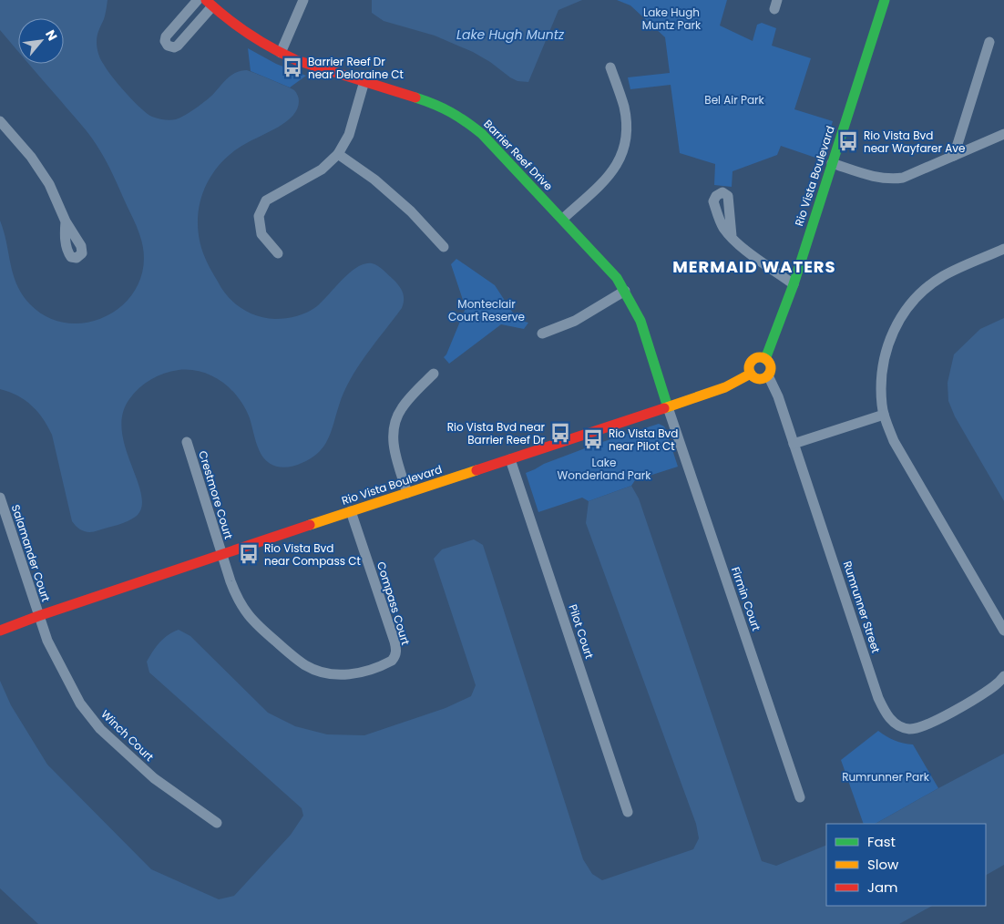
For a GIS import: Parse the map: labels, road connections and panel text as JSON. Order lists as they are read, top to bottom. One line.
{"streets":{"street":["Barrier Reef Drive","Rio Vista Boulevard","Crestmore Court","Salamander Court","Firmin Court","Compass Court","Rumrunner Street","Pilot Court","Winch Court"]},"crossings":[["Barrier Reef Drive","Rio Vista Boulevard"],["Barrier Reef Drive","Firmin Court"],["Rio Vista Boulevard","Crestmore Court"],["Rio Vista Boulevard","Salamander Court"],["Rio Vista Boulevard","Firmin Court"],["Rio Vista Boulevard","Compass Court"],["Rio Vista Boulevard","Rumrunner Street"],["Rio Vista Boulevard","Pilot Court"],["Rio Vista Boulevard","Winch Court"],["Crestmore Court","Compass Court"],["Salamander Court","Winch Court"]],"districts":["MERMAID WATERS"],"water":["Lake Hugh Muntz"],"parks":["Lake Hugh Muntz Park","Bel Air Park","Monteclair Court Reserve","Lake Wonderland Park","Rumrunner Park"],"places":{"bus stop":["Barrier Reef Dr near Deloraine Ct","Rio Vista Bvd near Wayfarer Ave","Rio Vista Bvd near Barrier Reef Dr","Rio Vista Bvd near Pilot Ct","Rio Vista Bvd near Compass Ct"]},"legend":["Fast","Slow","Jam"],"north":"top right"}
